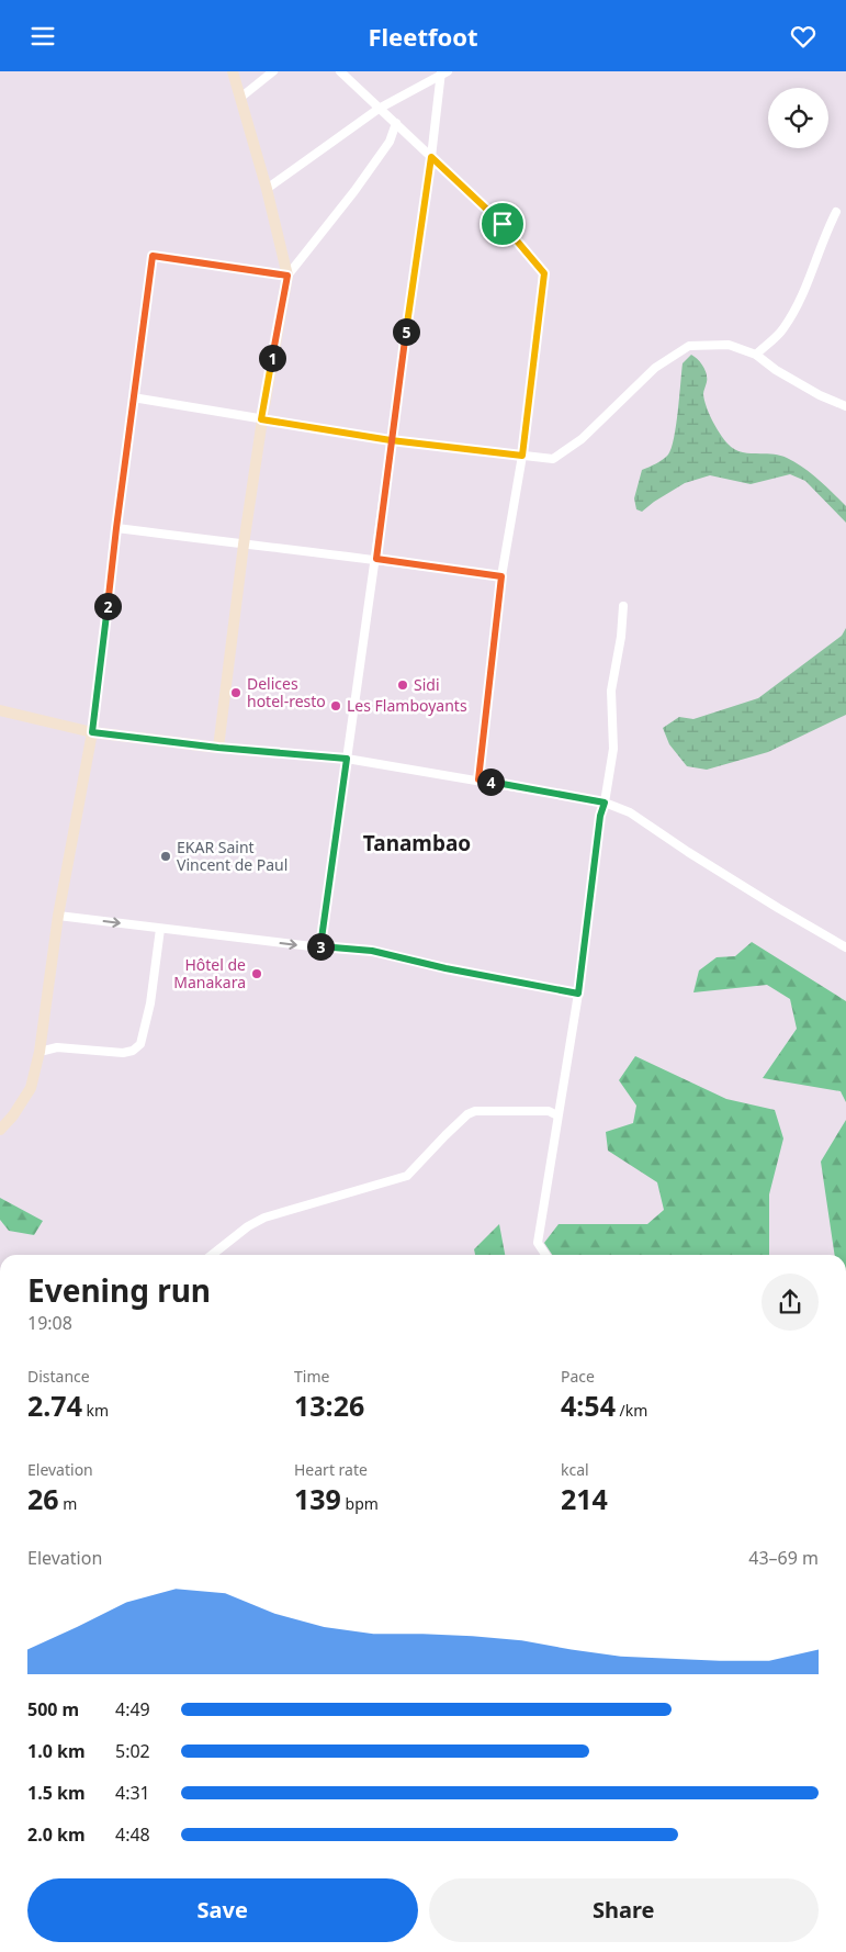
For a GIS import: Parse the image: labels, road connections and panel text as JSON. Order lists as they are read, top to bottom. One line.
{"districts":["Tanambao"],"places":["Sidi","Delices hotel-resto","Les Flamboyants","EKAR Saint Vincent de Paul","Hôtel de Manakara"],"page":{"header":"Fleetfoot","pins":["5","1","2","4","3"],"heading":["Evening run","19:08"],"stats":[["Distance","2.74 km"],["Time","13:26"],["Pace","4:54 /km"],["Elevation","26 m"],["Heart rate","139 bpm"],["kcal","214"]],"chart":["Elevation","43–69 m"],"list":[{"name":"500 m","note":"4:49"},{"name":"1.0 km","note":"5:02"},{"name":"1.5 km","note":"4:31"},{"name":"2.0 km","note":"4:48"}],"buttons":["Save","Share"]}}
